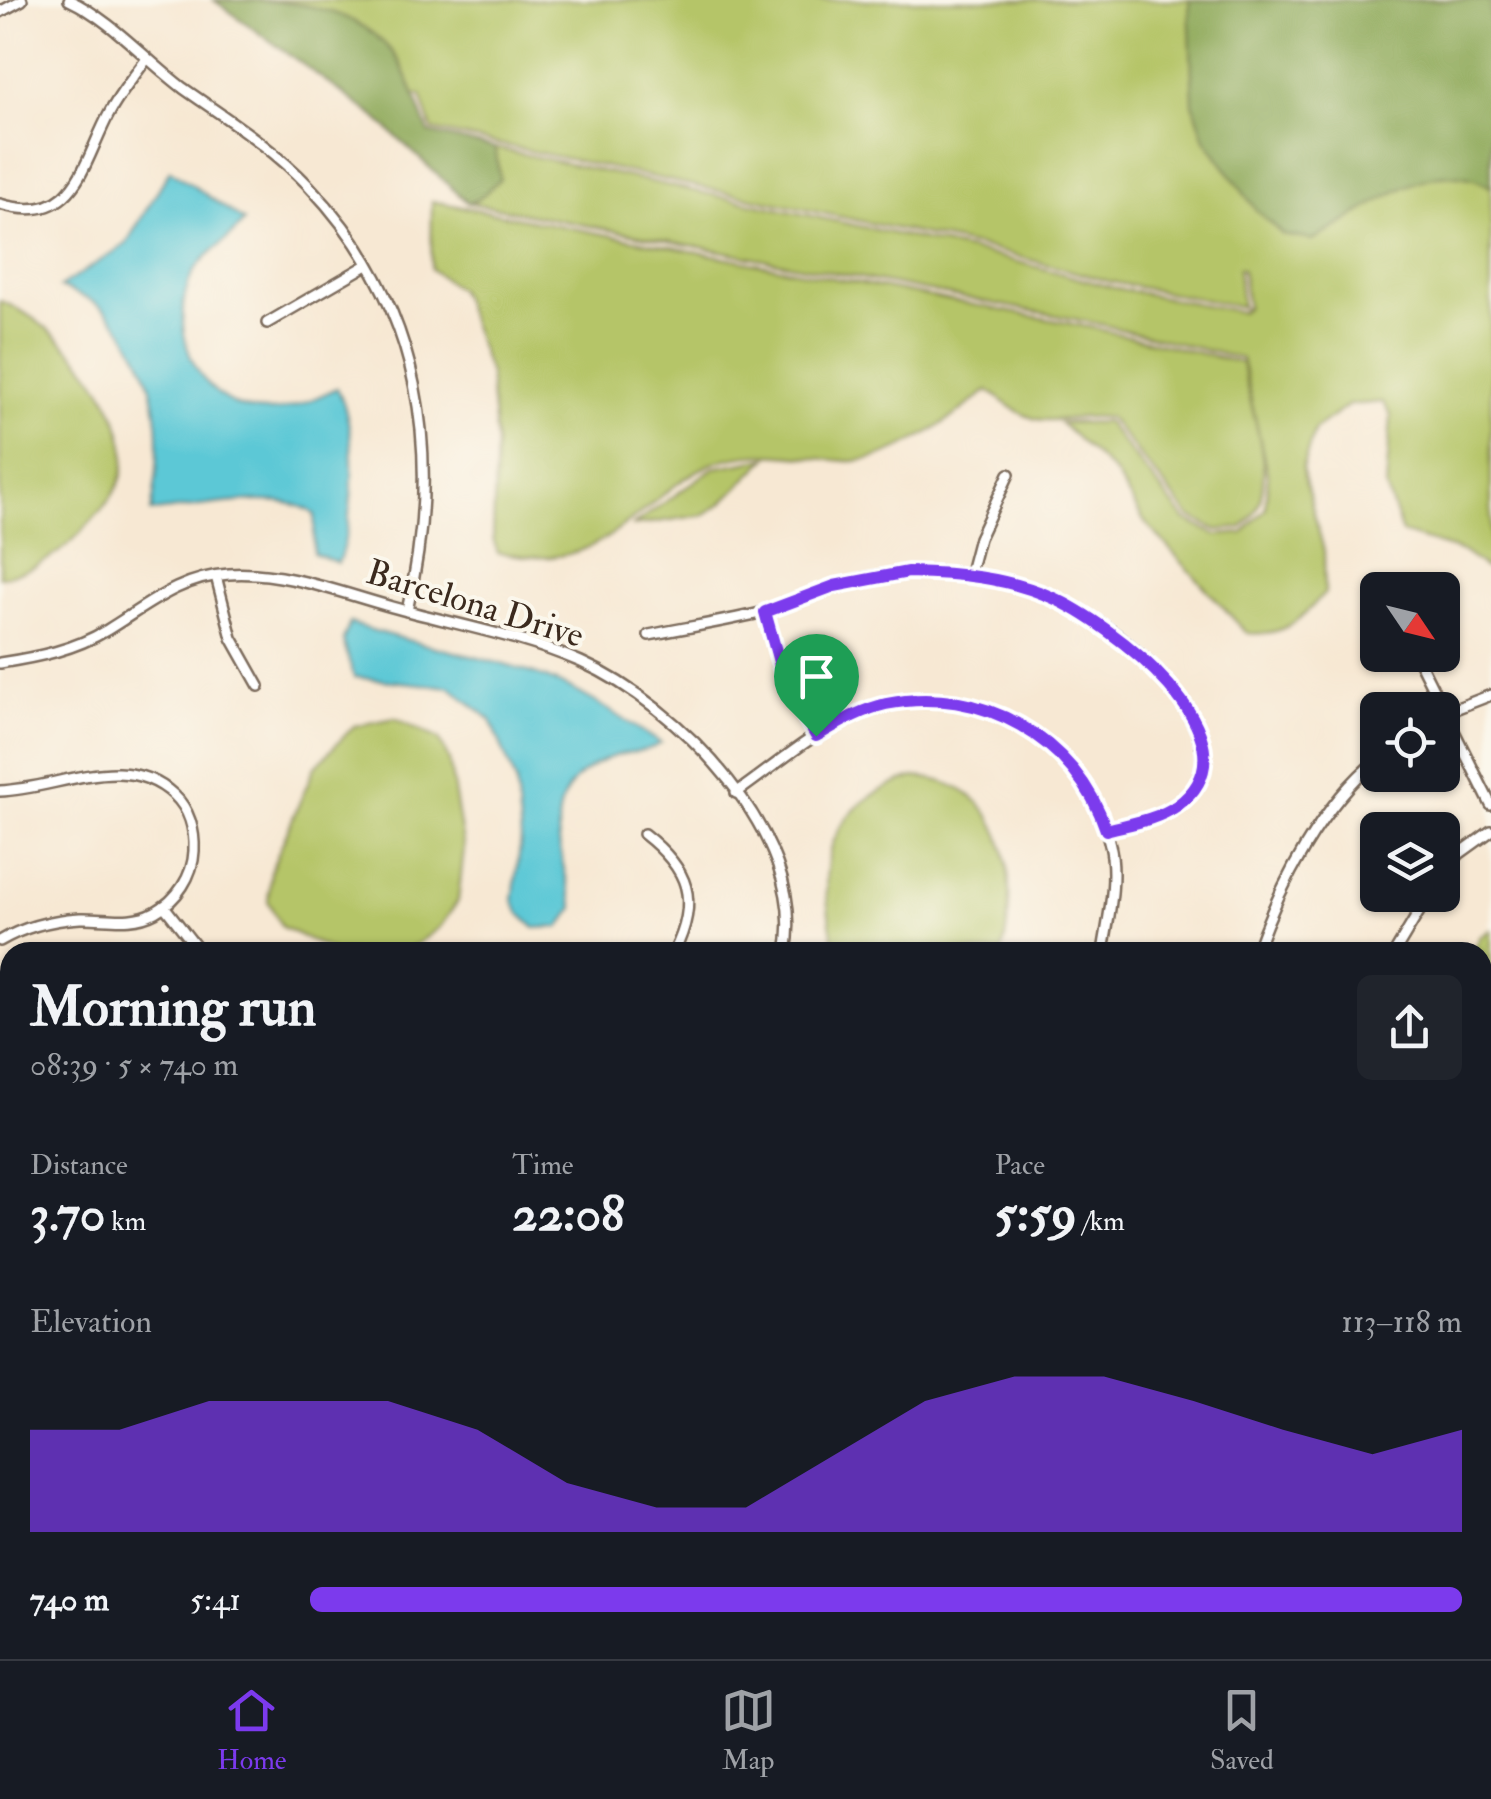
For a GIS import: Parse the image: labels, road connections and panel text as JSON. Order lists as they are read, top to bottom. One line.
{"streets":{"street":["Barcelona Drive"]},"north":"bottom right","page":{"heading":["Morning run","08:39 · 5 × 740 m"],"stats":[["Distance","3.70 km"],["Time","22:08"],["Pace","5:59 /km"]],"chart":["Elevation","113–118 m"],"list":[{"name":"740 m","note":"5:41"}],"tabs":["Home","Map","Saved"]}}
